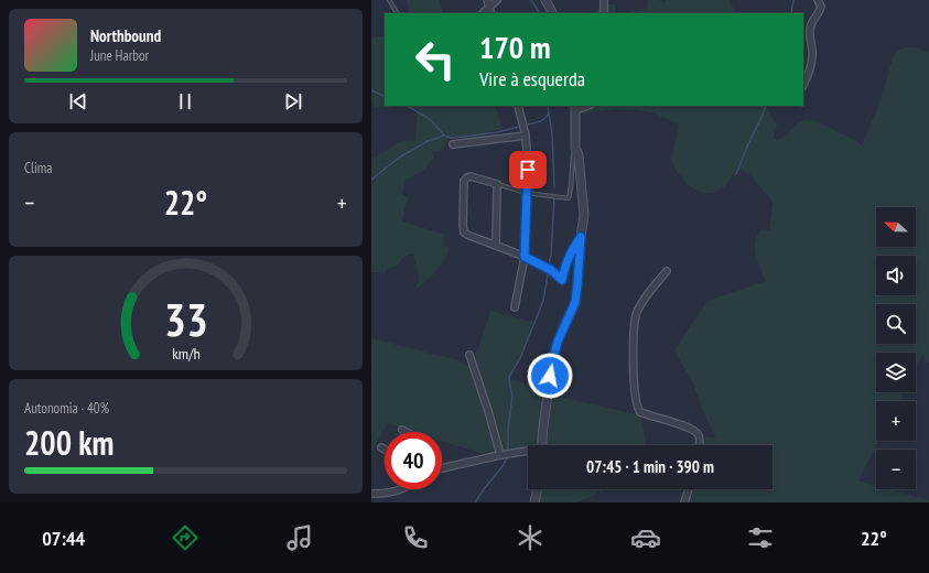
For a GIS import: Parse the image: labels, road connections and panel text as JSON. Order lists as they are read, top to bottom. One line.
{"north":"left","page":{"turn":["170 m","Vire à esquerda"],"song":["Northbound","June Harbor"],"tile":["Clima",["Autonomia · 40%","200 km"]],"heat":["−","22°","+"],"map_buttons":["+","−"],"limit":"40","trip":"07:45 · 1 min · 390 m","tabs":["07:44","22°"],"gauge":["33","km/h"]}}
